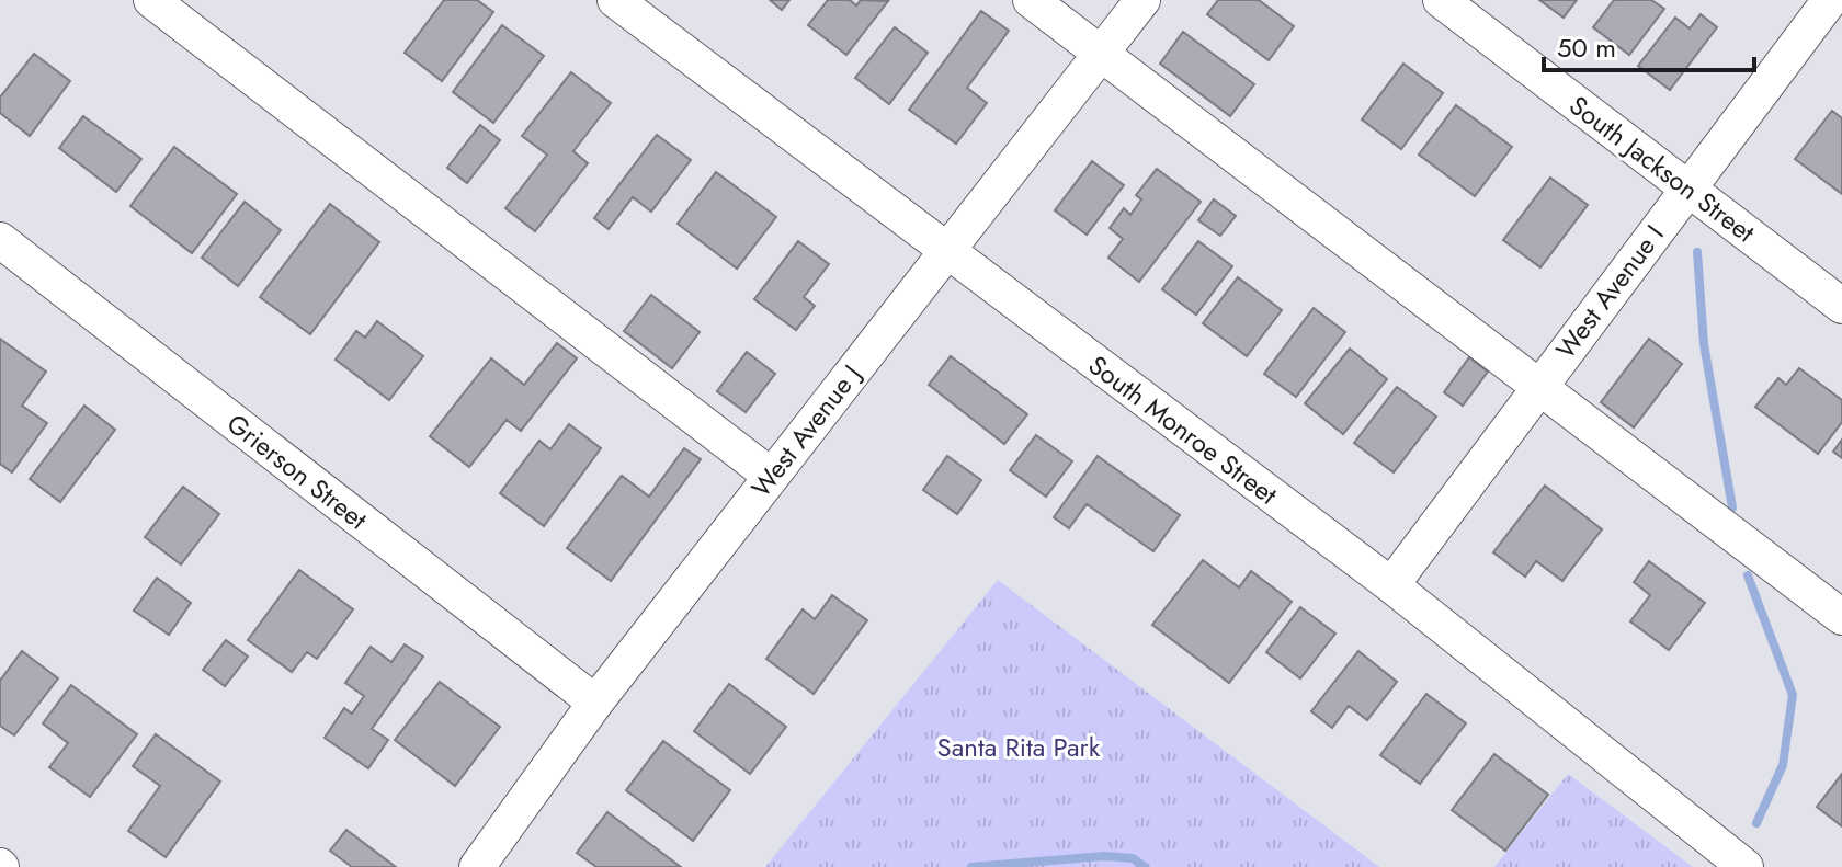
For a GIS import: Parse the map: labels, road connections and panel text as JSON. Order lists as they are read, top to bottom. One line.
{"streets":{"street":["South Jackson Street","West Avenue I","South Monroe Street","West Avenue J","Grierson Street"]},"crossings":[["South Jackson Street","West Avenue I"],["West Avenue I","South Monroe Street"],["South Monroe Street","West Avenue J"],["West Avenue J","Grierson Street"]],"parks":["Santa Rita Park"],"scale_bar":"50 m"}
